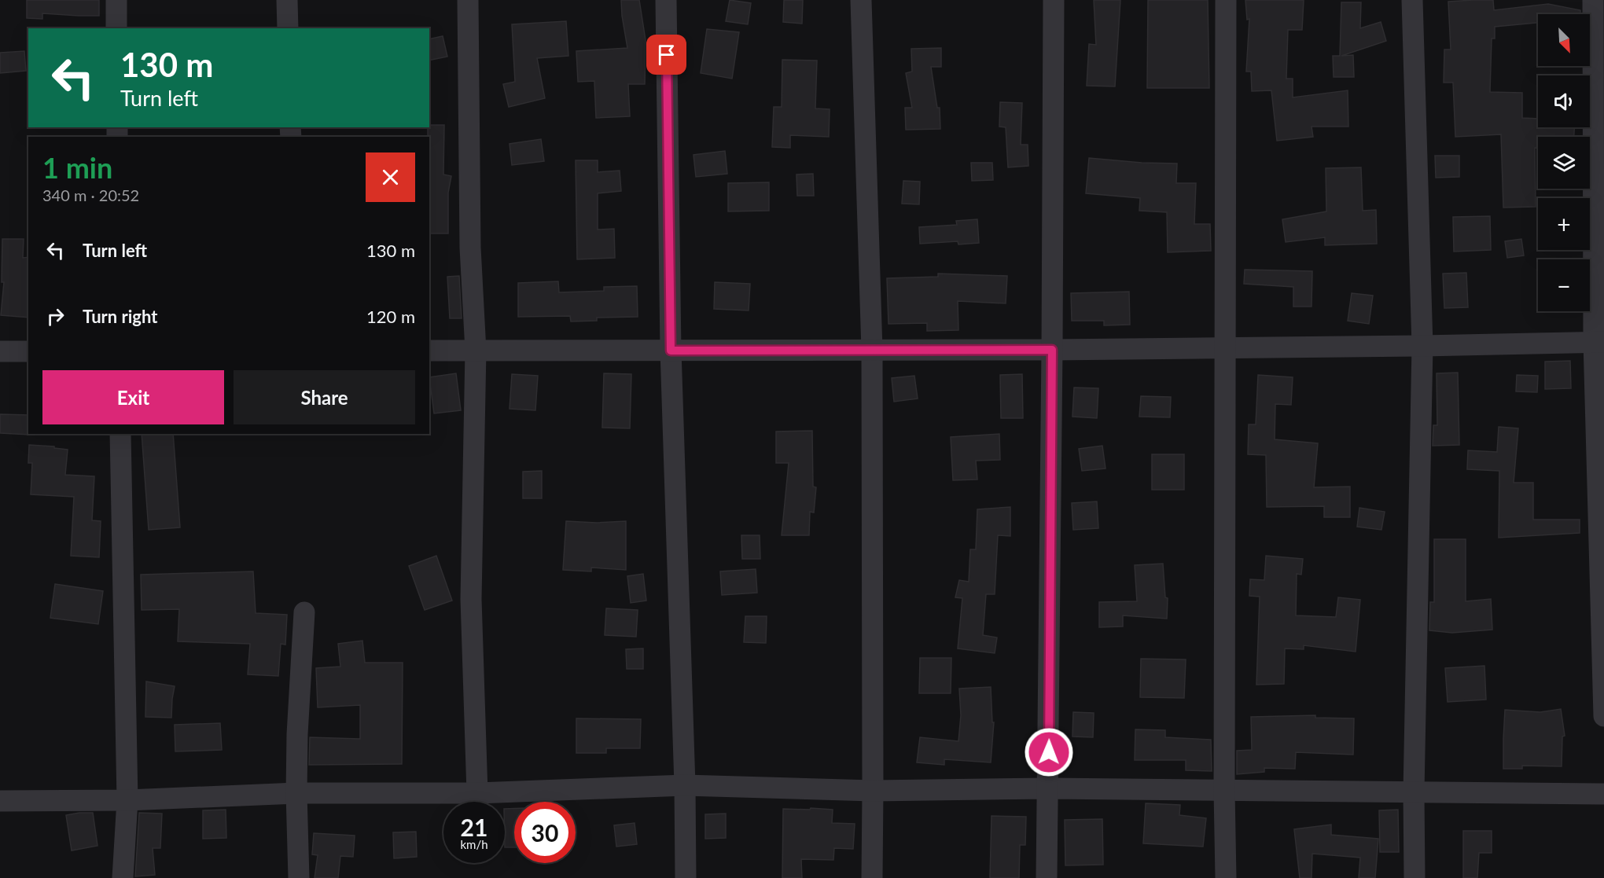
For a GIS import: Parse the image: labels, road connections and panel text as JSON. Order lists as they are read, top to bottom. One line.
{"north":"bottom right","page":{"map_buttons":["+","−"],"turn":["130 m","Turn left"],"heading":["1 min","340 m · 20:52"],"list":[{"name":"Turn left","value":"130 m"},{"name":"Turn right","value":"120 m"}],"buttons":["Exit","Share"],"speed":"21 km/h","limit":"30"}}
